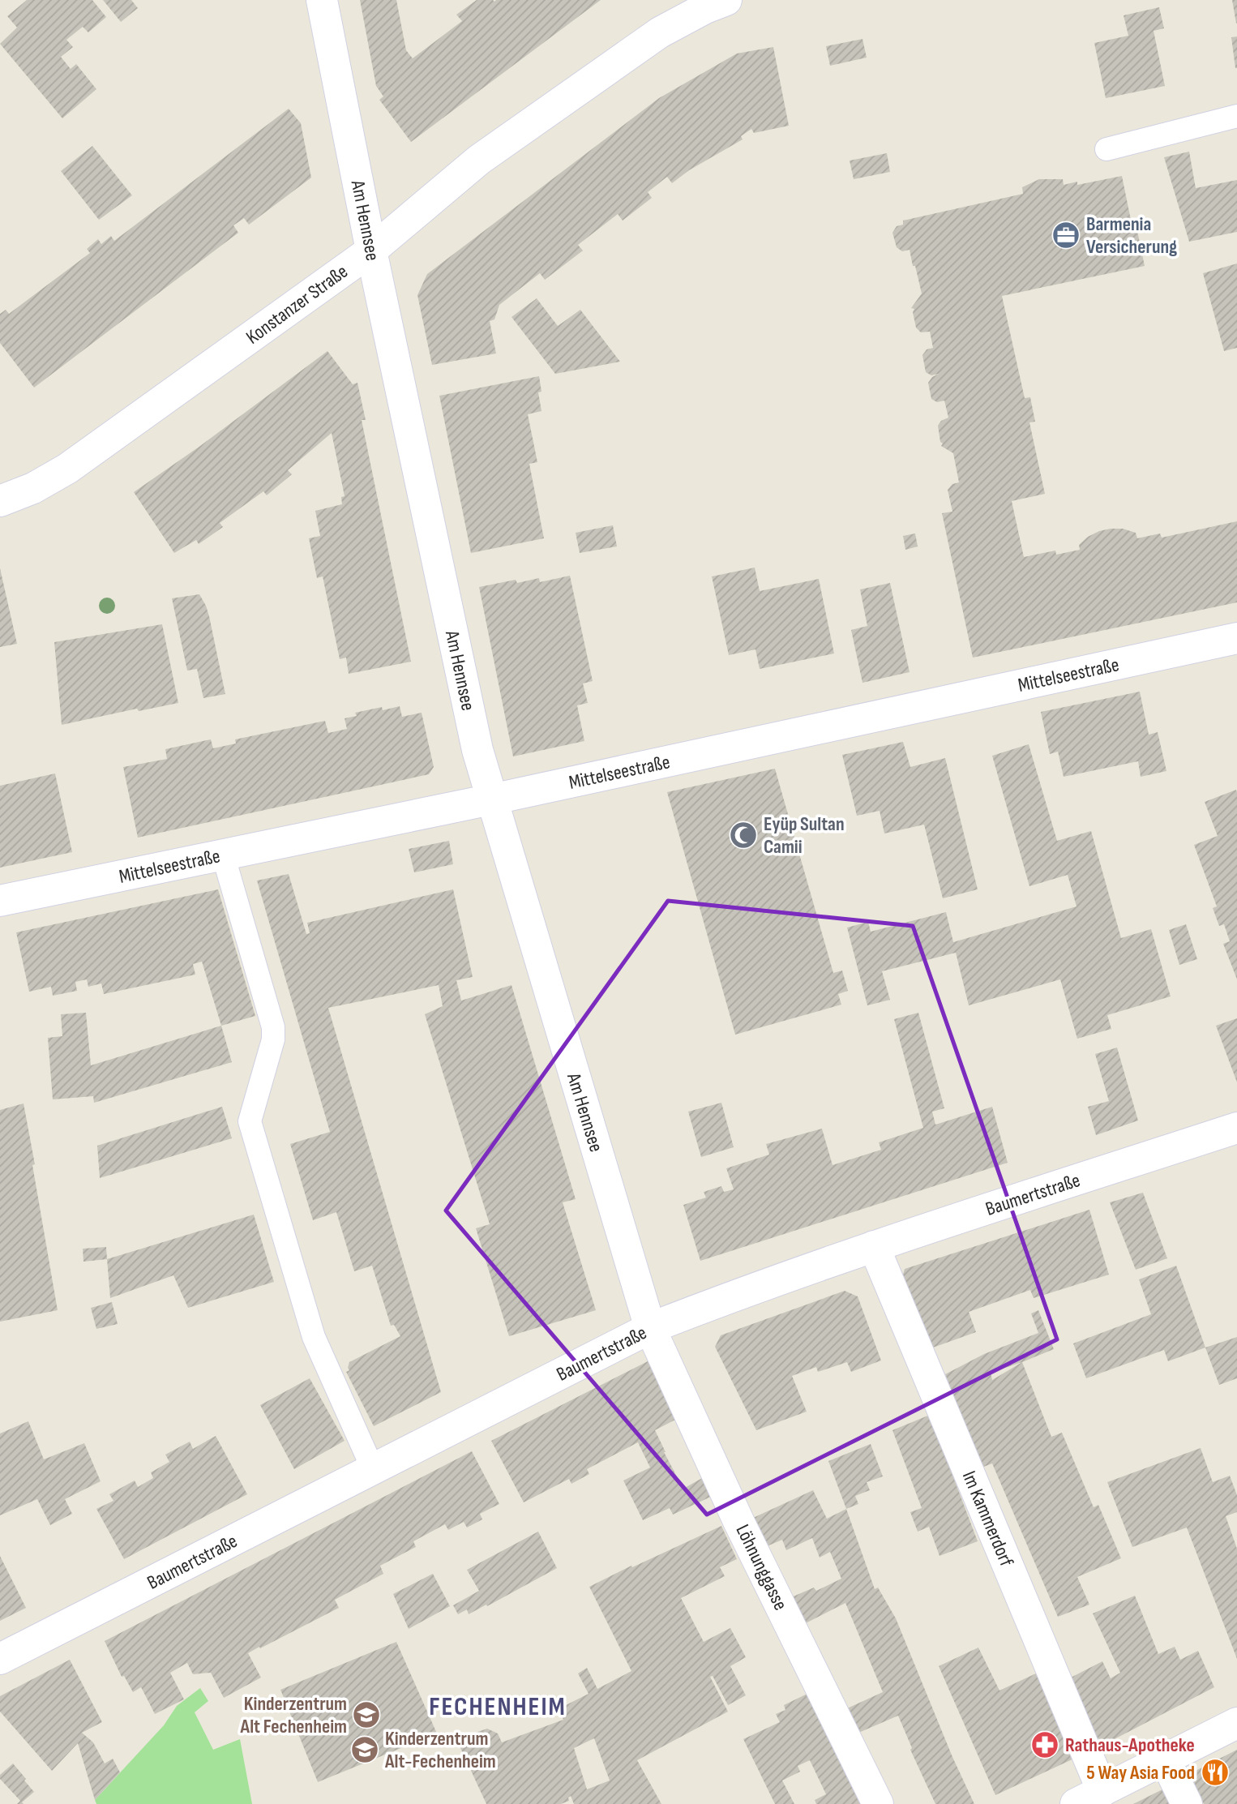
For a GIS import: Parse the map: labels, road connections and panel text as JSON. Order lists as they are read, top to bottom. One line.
{"streets":{"street":["Am Hennsee","Konstanzer Straße","Mittelseestraße","Baumertstraße","Im Kammerdorf","Löhnunggasse"]},"crossings":[["Am Hennsee","Konstanzer Straße"],["Am Hennsee","Mittelseestraße"],["Am Hennsee","Baumertstraße"],["Am Hennsee","Löhnunggasse"],["Baumertstraße","Im Kammerdorf"],["Baumertstraße","Löhnunggasse"]],"districts":["FECHENHEIM"],"places":{"office":["Barmenia Versicherung"],"mosque":["Eyüp Sultan Camii"],"school or university":["Kinderzentrum Alt Fechenheim","Kinderzentrum Alt-Fechenheim"],"pharmacy":["Rathaus-Apotheke"],"restaurant":["5 Way Asia Food"]}}
